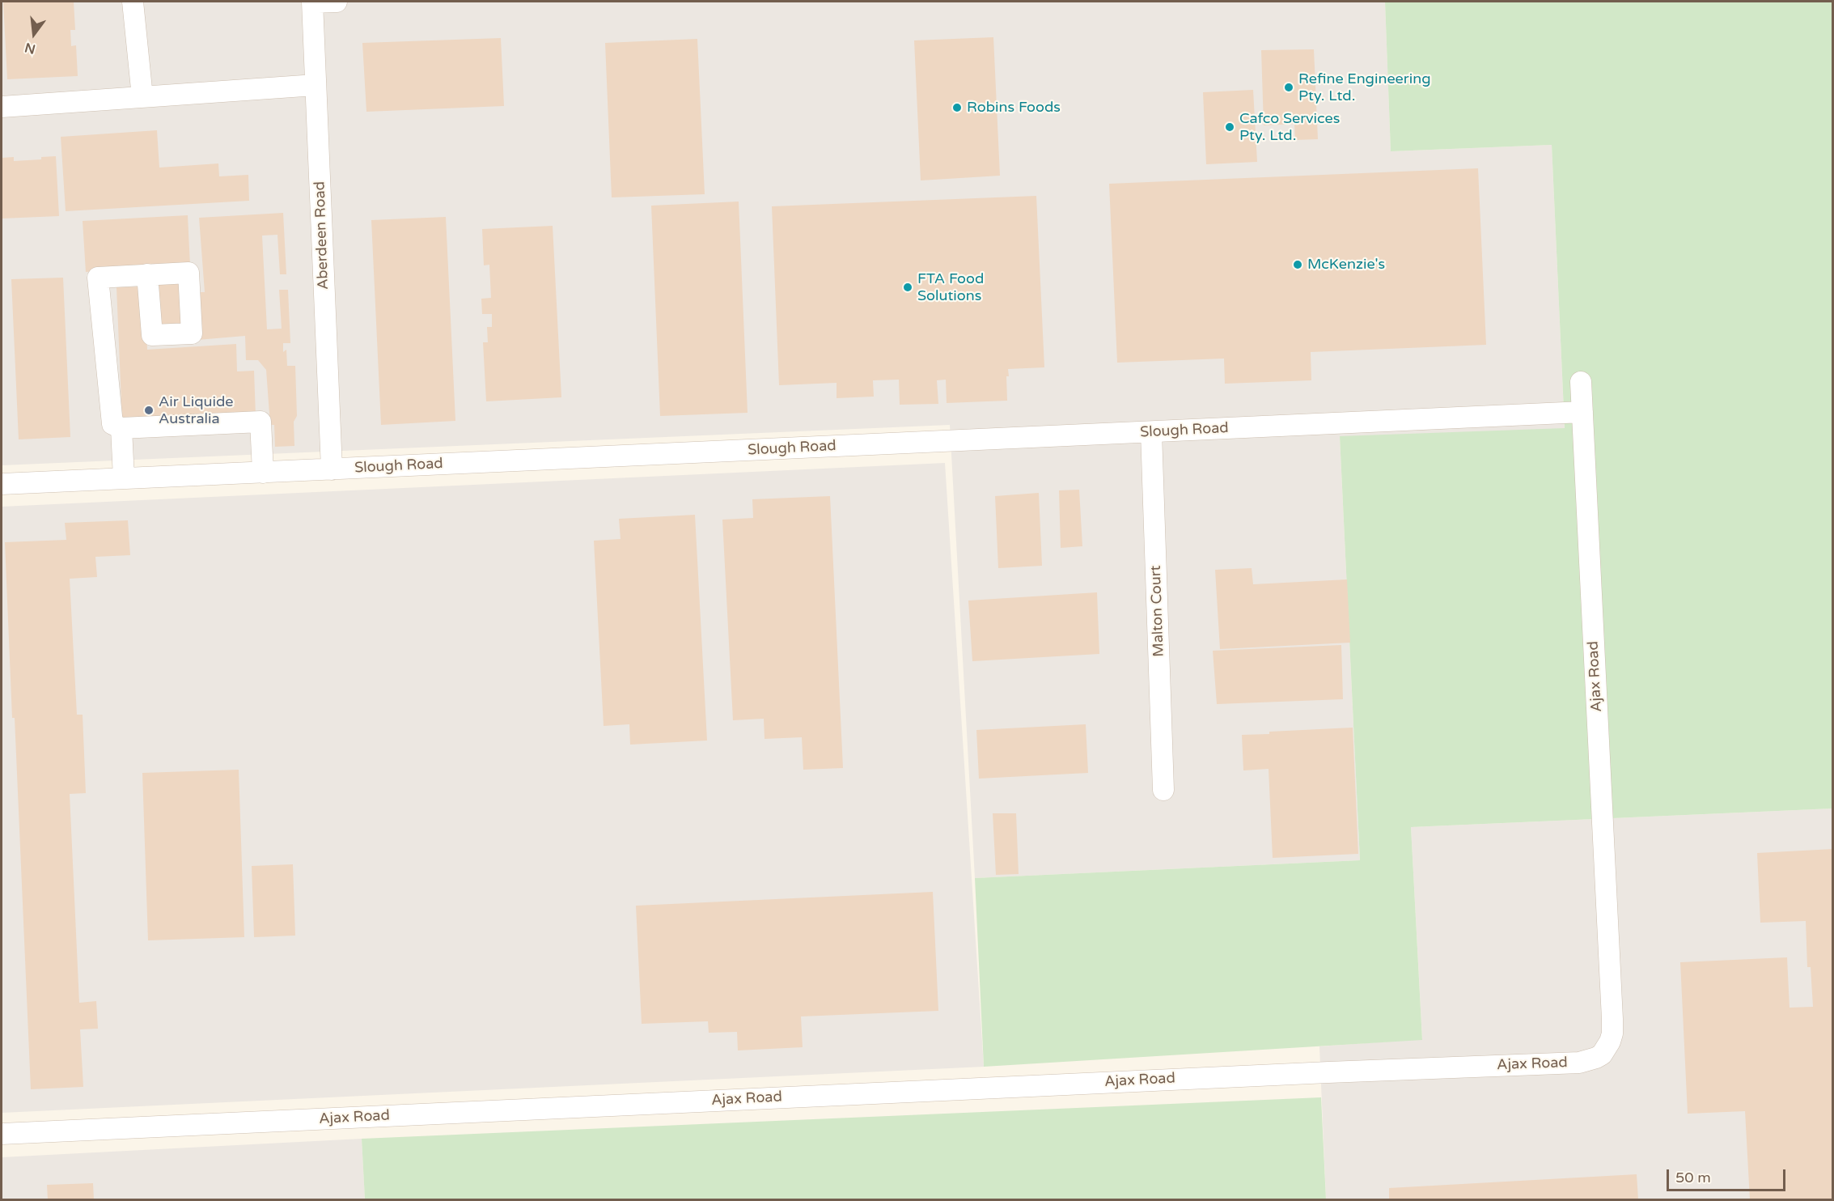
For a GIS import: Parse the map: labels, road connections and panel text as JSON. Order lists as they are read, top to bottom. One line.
{"streets":{"street":["Aberdeen Road","Slough Road","Malton Court","Ajax Road"]},"crossings":[["Aberdeen Road","Slough Road"],["Slough Road","Malton Court"],["Slough Road","Ajax Road"]],"places":["Refine Engineering Pty. Ltd.","Robins Foods","Cafco Services Pty. Ltd.","McKenzie's","FTA Food Solutions","Air Liquide Australia"],"scale_bar":"50 m","north":"bottom"}
